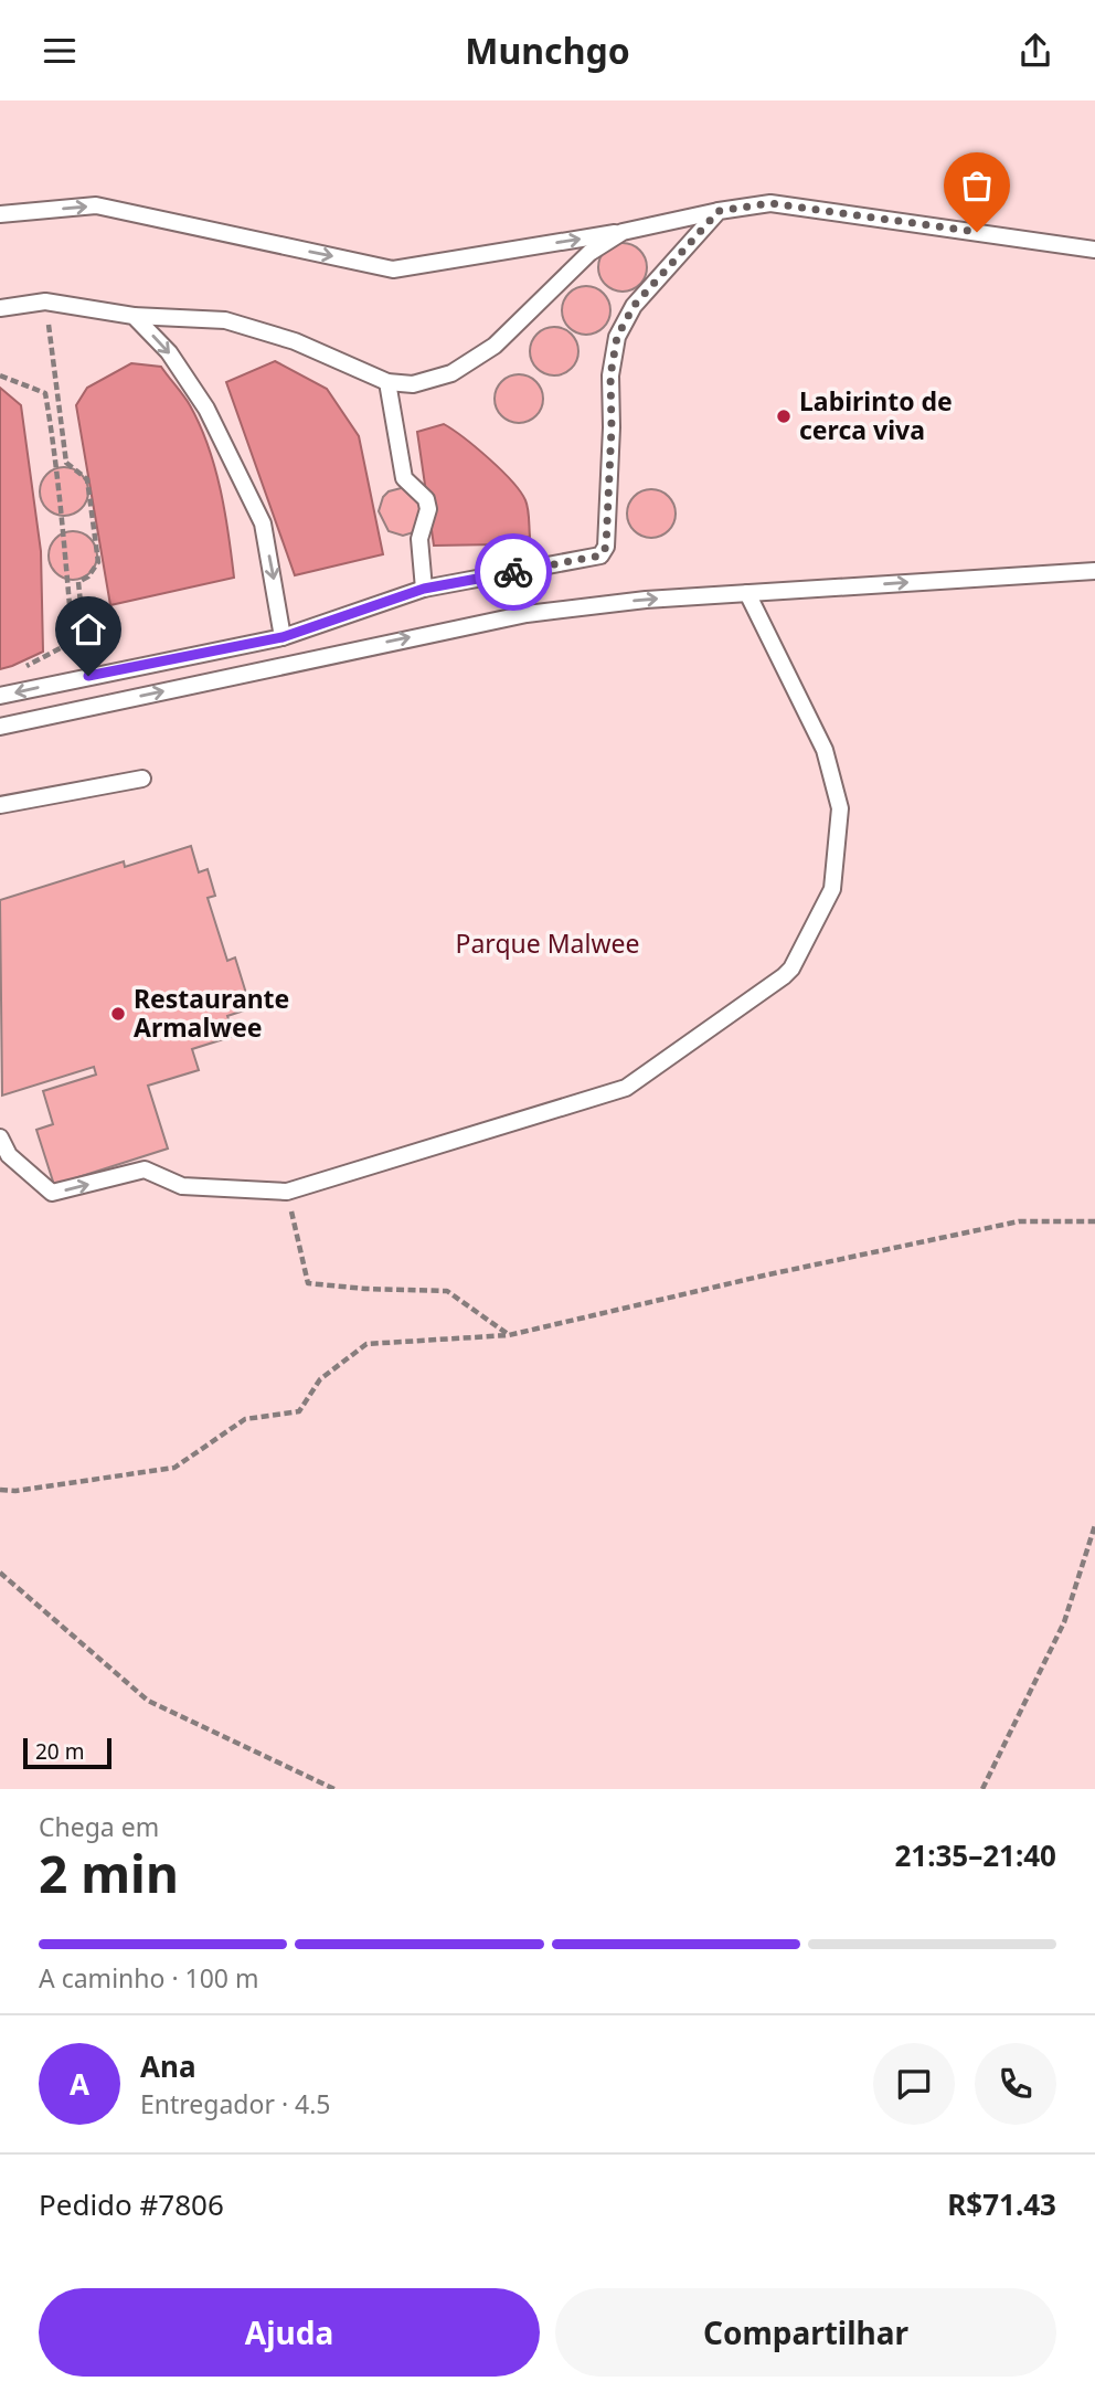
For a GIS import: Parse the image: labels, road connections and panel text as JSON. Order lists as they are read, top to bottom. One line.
{"parks":["Parque Malwee"],"places":["Labirinto de cerca viva","Restaurante Armalwee"],"scale_bar":"20 m","page":{"header":"Munchgo","scale":"20 m","heading":["2 min","Chega em","21:35–21:40"],"panel":["Ana","Entregador · 4.5","Pedido #7806","R$71.43"],"bar":"A caminho · 100 m","round":"A","buttons":["Ajuda","Compartilhar"]}}
